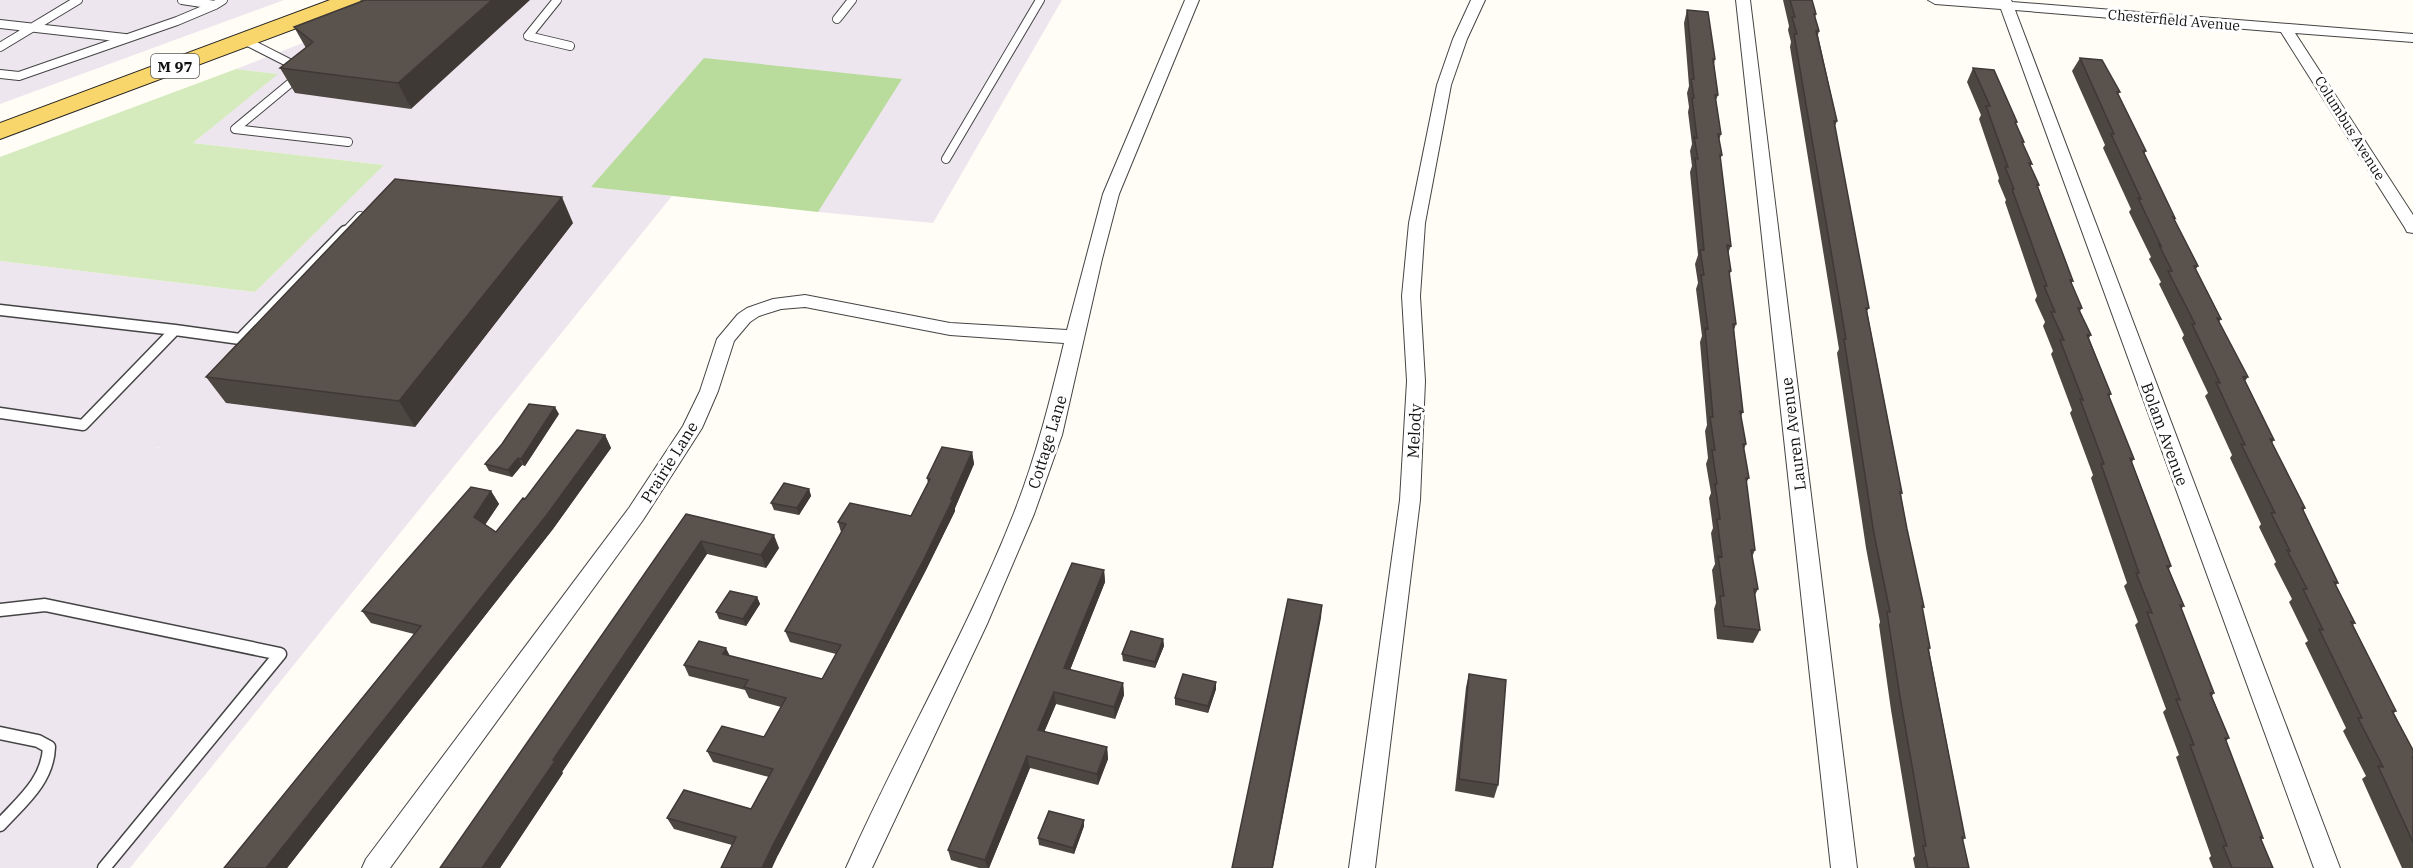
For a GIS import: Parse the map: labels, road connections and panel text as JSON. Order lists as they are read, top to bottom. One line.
{"streets":{"main road":["M 97"],"street":["Chesterfield Avenue","Columbus Avenue","Melody","Lauren Avenue","Bolam Avenue","Cottage Lane","Prairie Lane"]},"crossings":[["Chesterfield Avenue","Columbus Avenue"],["Chesterfield Avenue","Bolam Avenue"],["Cottage Lane","Prairie Lane"]]}
